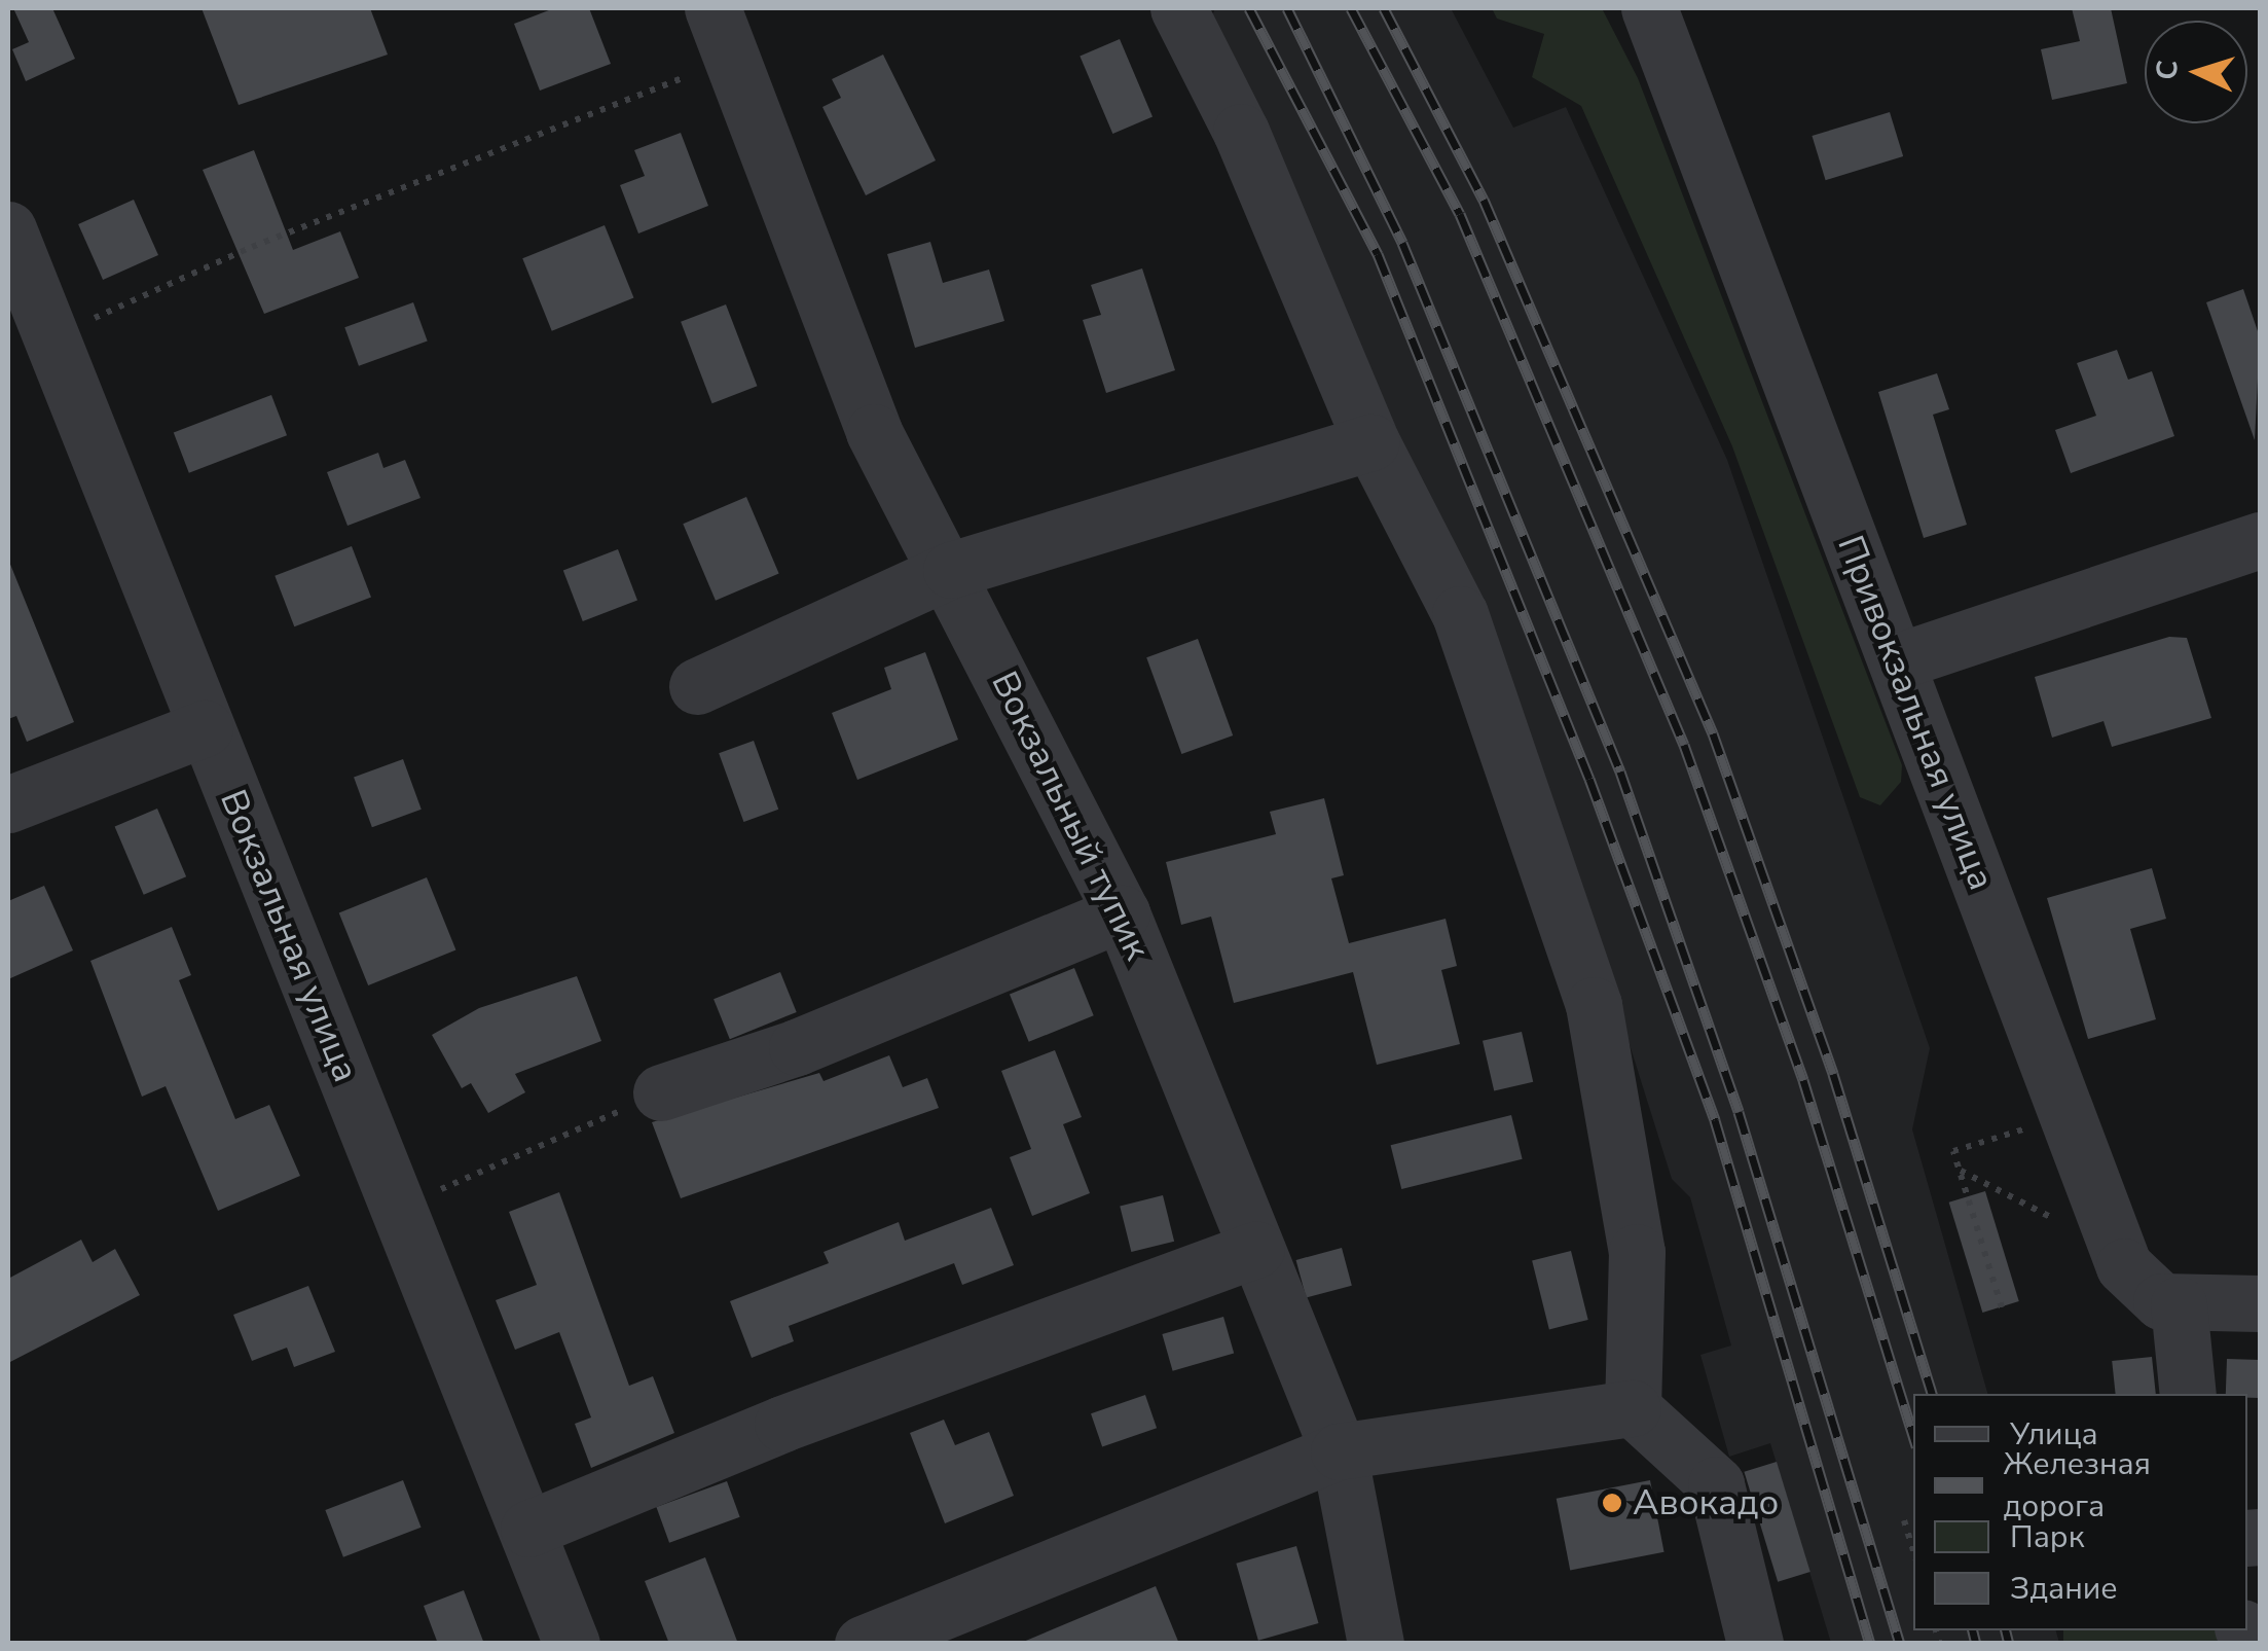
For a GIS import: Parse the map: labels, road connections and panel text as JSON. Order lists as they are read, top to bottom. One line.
{"streets":{"street":["Привокзальная улица","Вокзальный тупик","Вокзальная улица"]},"places":["Авокадо"],"legend":["Улица","Железная дорога","Парк","Здание"],"north":"left"}
